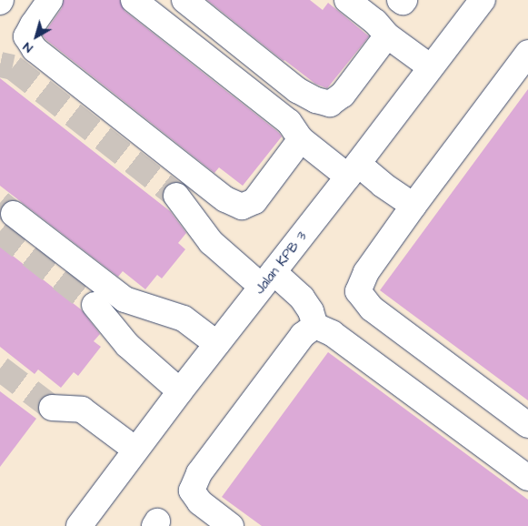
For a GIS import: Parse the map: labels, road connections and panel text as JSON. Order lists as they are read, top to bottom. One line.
{"streets":{"street":["Jalan KPB 3"]},"north":"bottom left"}
